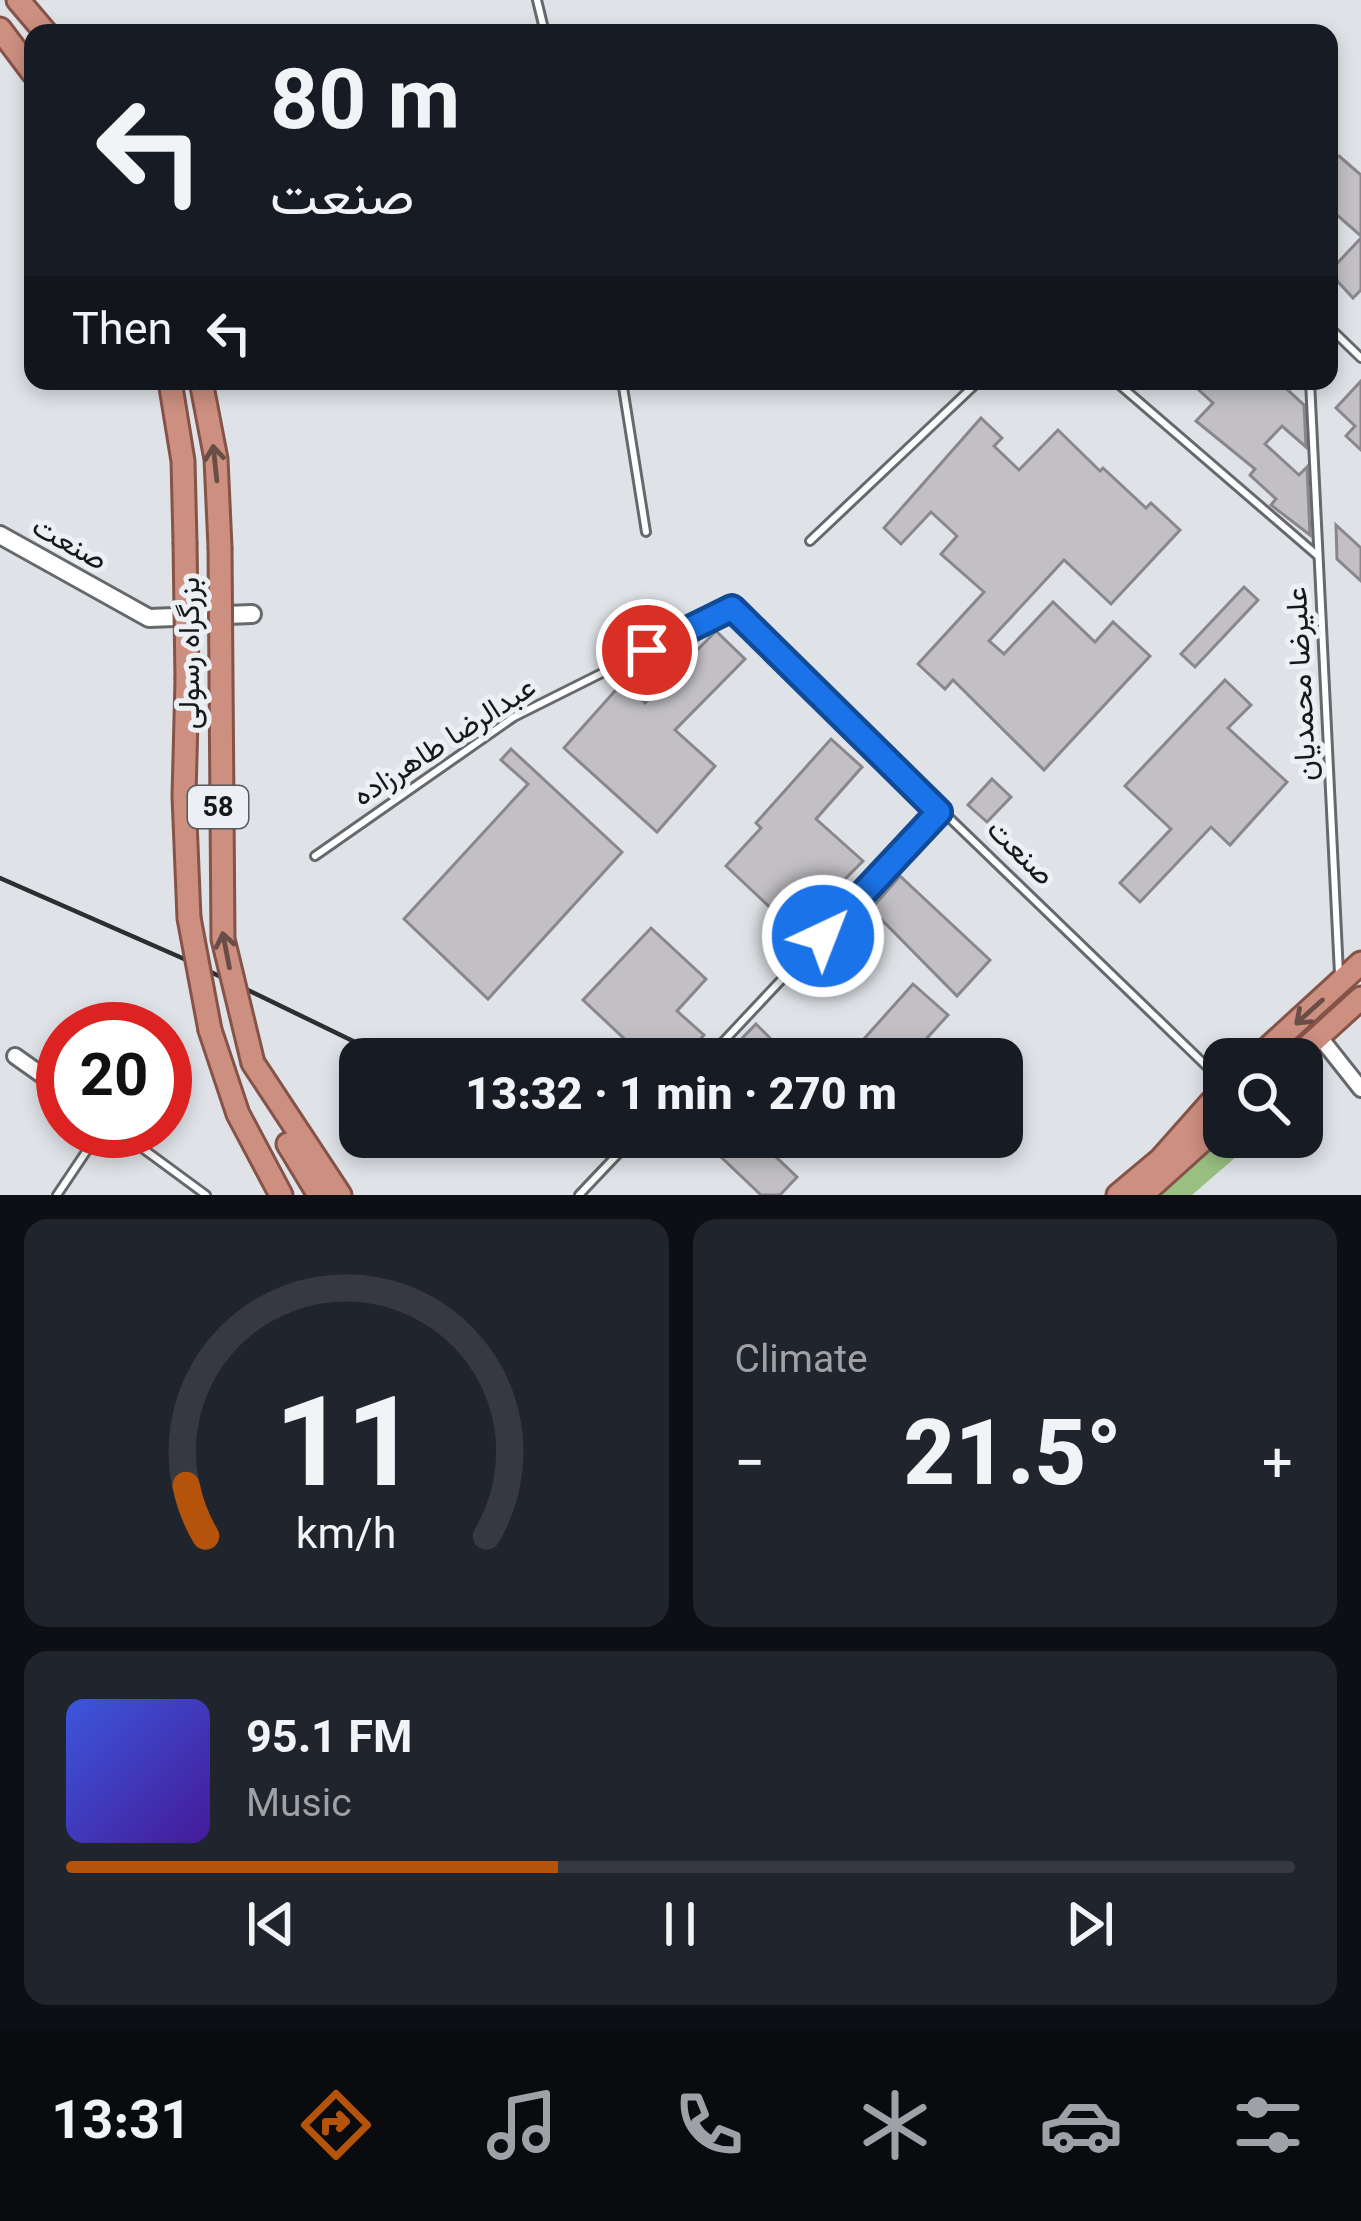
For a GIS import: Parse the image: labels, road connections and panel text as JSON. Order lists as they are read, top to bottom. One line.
{"streets":{"highway":["بزرگراه رسولی","58"],"street":["صنعت"],"lane":["علیرضا محمدیان","عبدالرضا طاهرزاده"]},"crossings":[["صنعت","عبدالرضا طاهرزاده"]],"page":{"turn":["80 m","صنعت"],"then":"Then","limit":"20","trip":"13:32 · 1 min · 270 m","tile":"Climate","heat":["−","21.5°","+"],"song":["95.1 FM","Music"],"tabs":"13:31","gauge":["11","km/h"]}}
